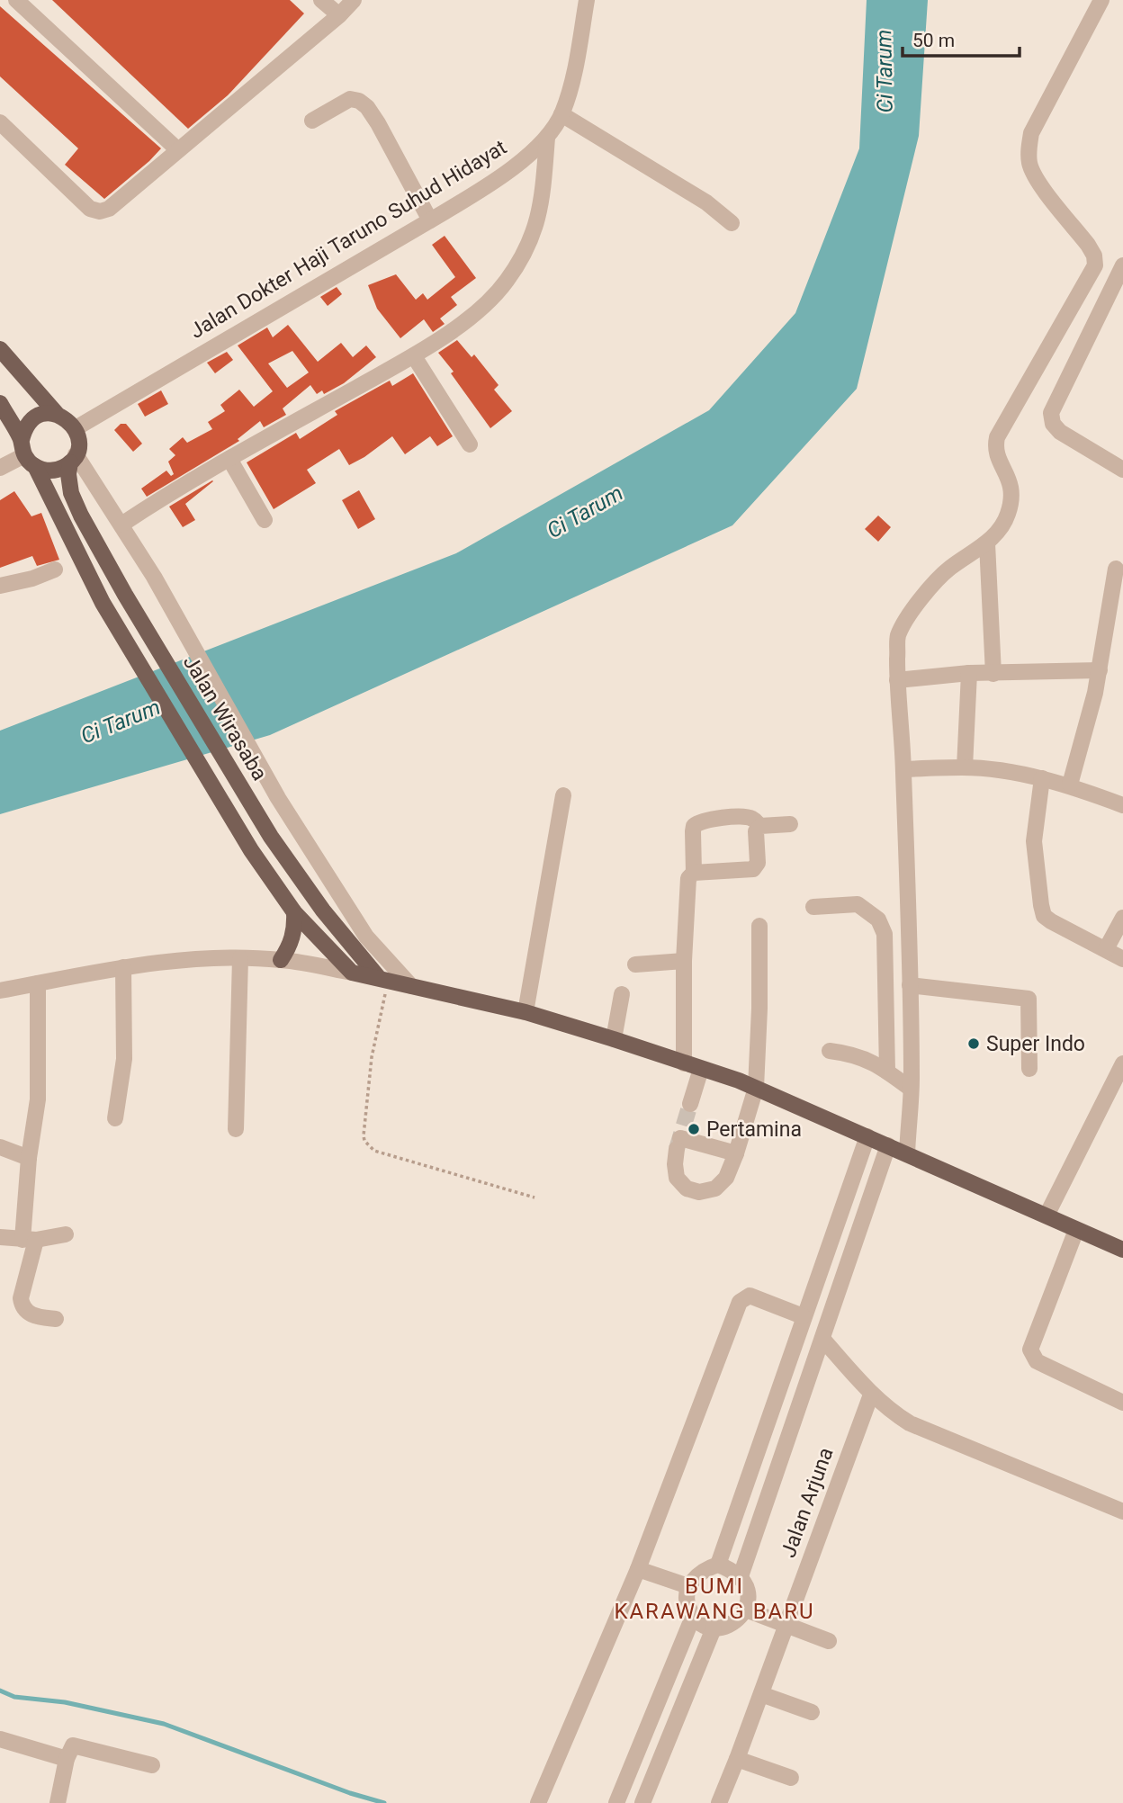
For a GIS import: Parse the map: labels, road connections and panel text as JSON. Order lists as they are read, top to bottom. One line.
{"streets":{"main road":["Jalan Wirasaba"],"street":["Jalan Dokter Haji Taruno Suhud Hidayat","Jalan Arjuna"]},"crossings":[["Jalan Dokter Haji Taruno Suhud Hidayat","Jalan Wirasaba"]],"districts":["BUMI KARAWANG BARU"],"water":["Ci Tarum"],"places":["Super Indo","Pertamina"],"scale_bar":"50 m"}
